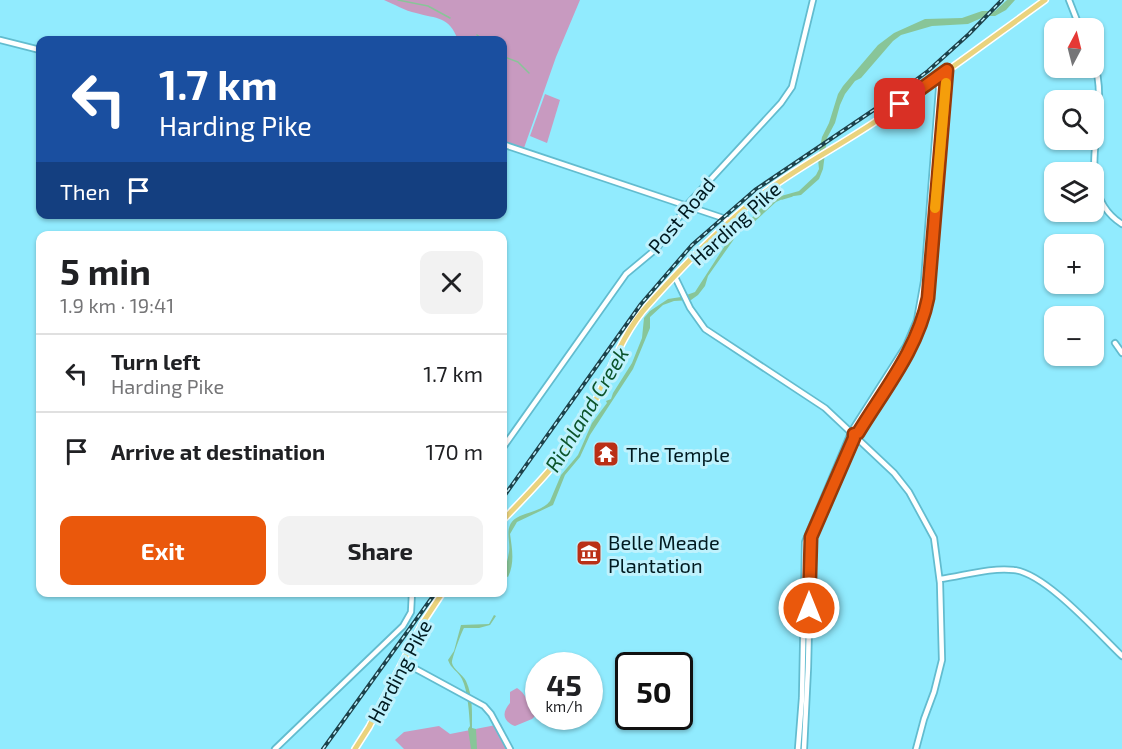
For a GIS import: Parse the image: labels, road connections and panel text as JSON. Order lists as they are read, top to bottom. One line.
{"streets":{"main road":["Harding Pike"],"street":["Post Road"]},"water":["Richland Creek"],"places":{"temple":["The Temple"],"museum":["Belle Meade Plantation"]},"north":"top","page":{"map_buttons":["+","−"],"turn":["1.7 km","Harding Pike"],"then":"Then","heading":["5 min","1.9 km · 19:41"],"list":[{"name":"Turn left","note":"Harding Pike","value":"1.7 km"},{"name":"Arrive at destination","value":"170 m"}],"buttons":["Exit","Share"],"speed":"45 km/h","limit":"50"}}
